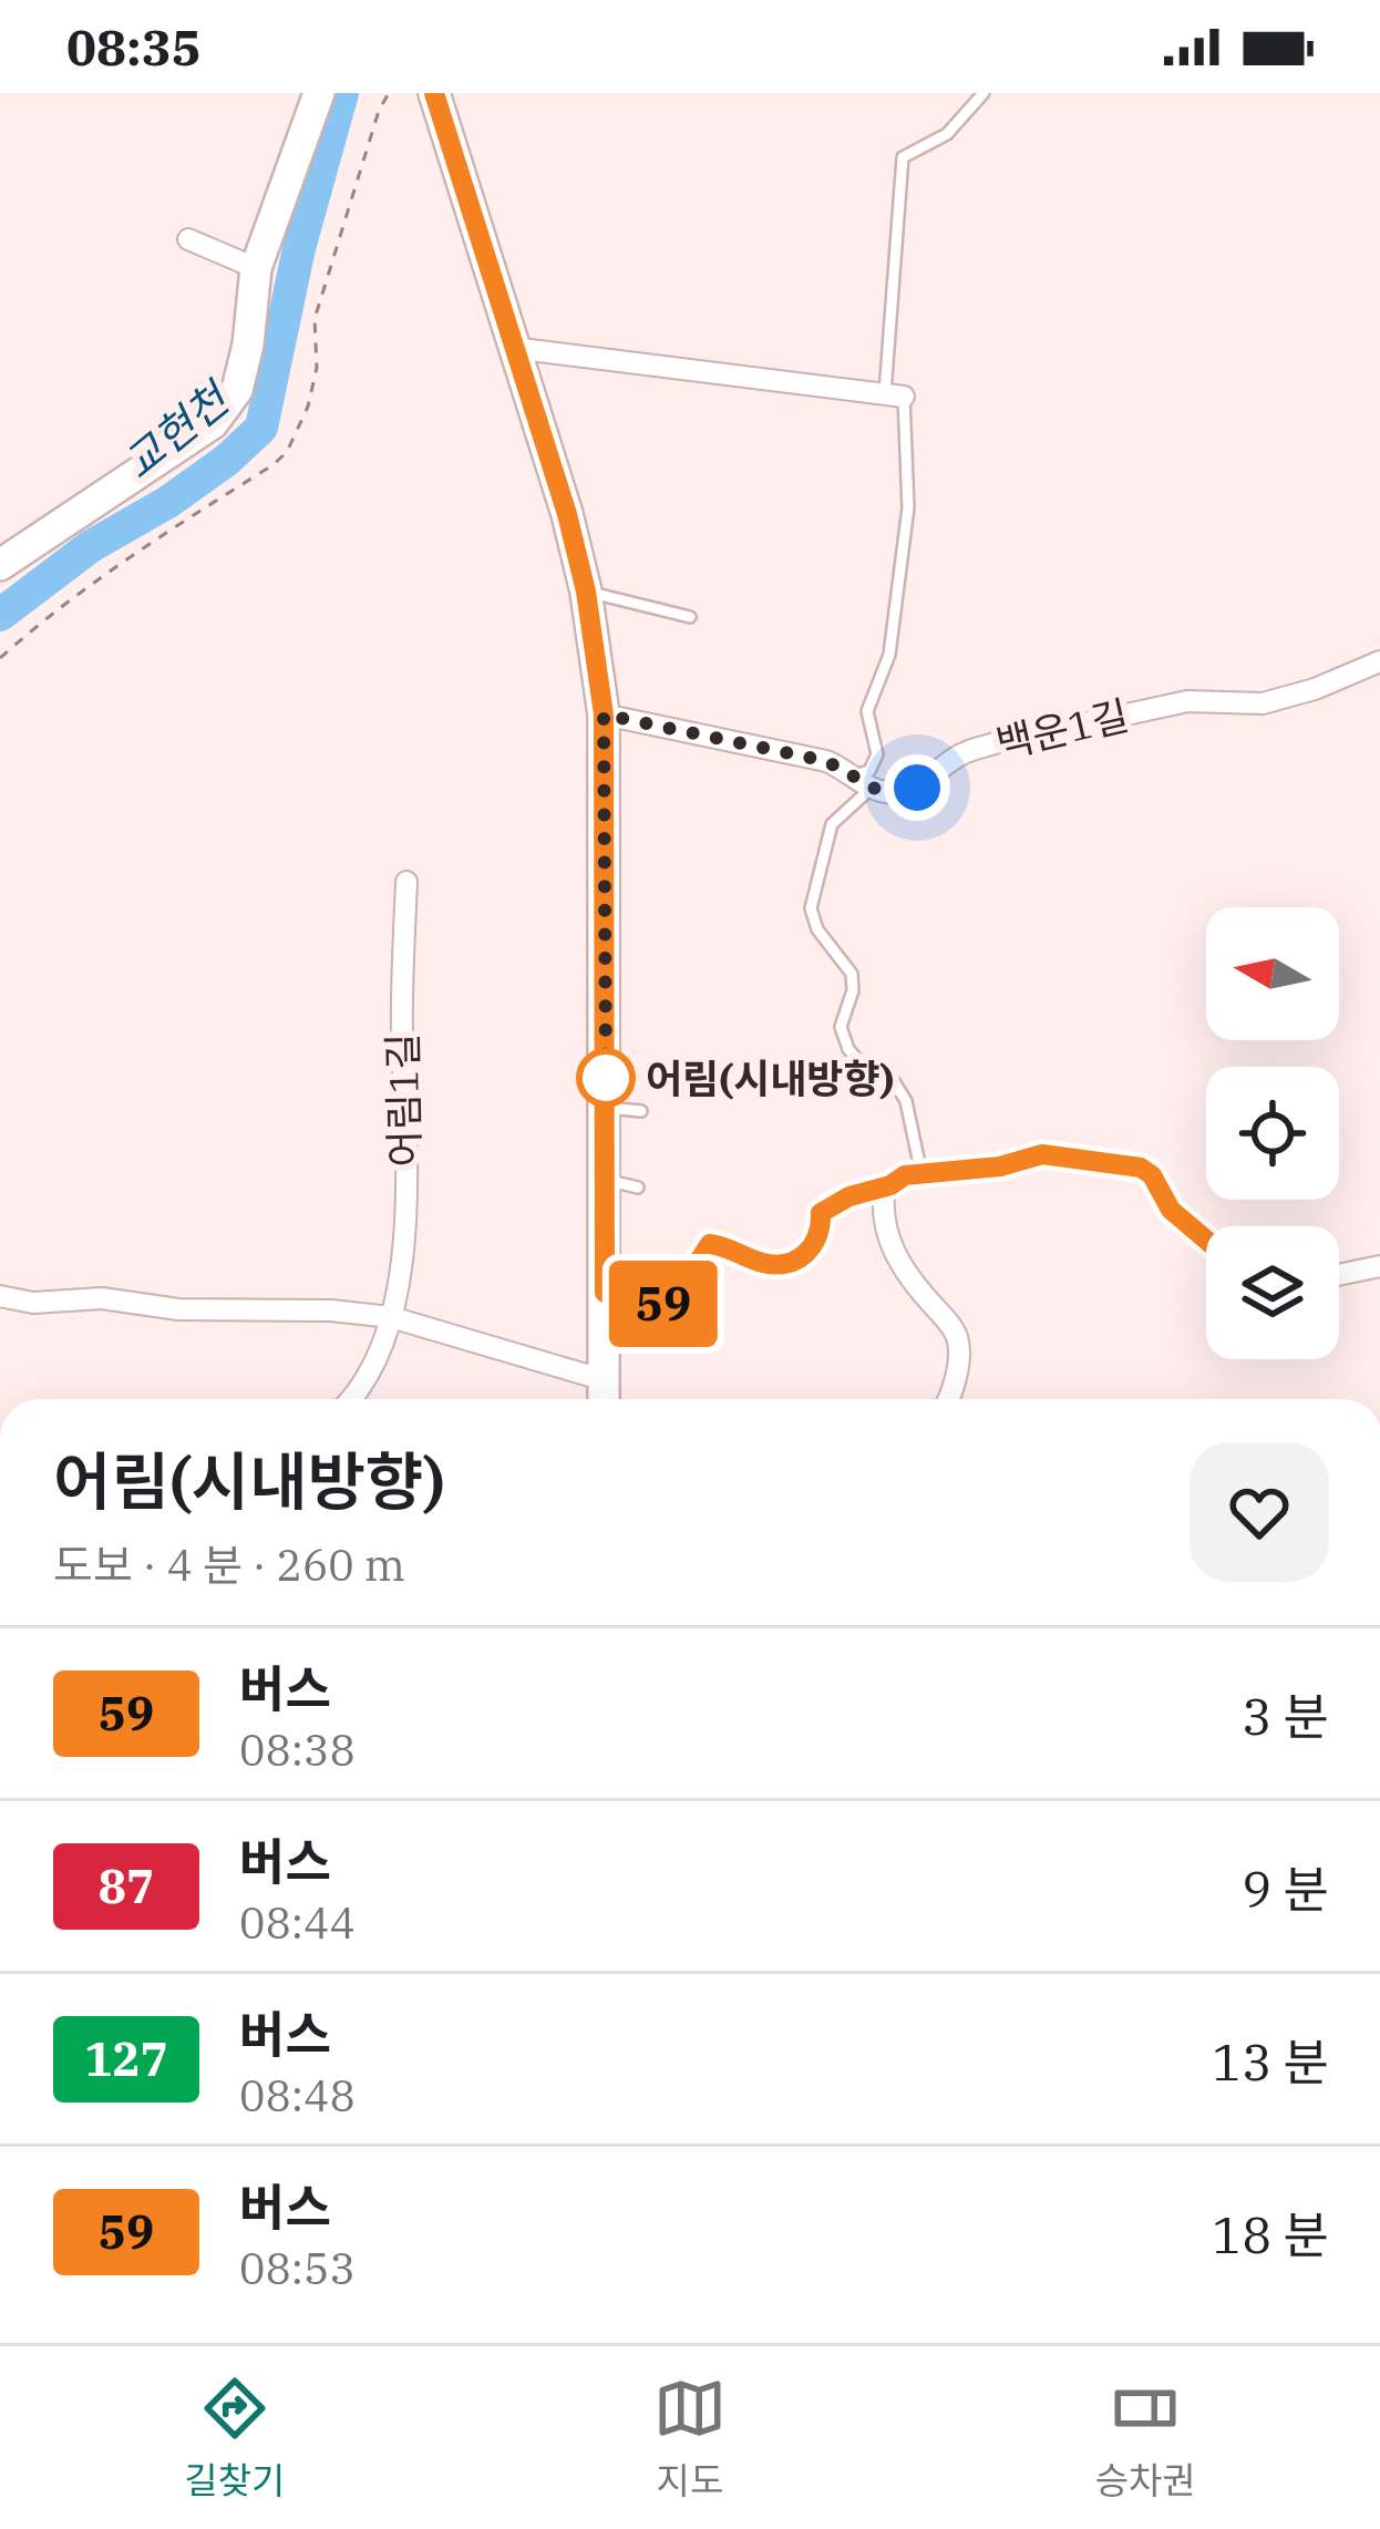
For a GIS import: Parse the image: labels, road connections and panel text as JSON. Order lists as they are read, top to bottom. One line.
{"streets":{"street":["백운1길","어림1길"]},"water":["교현천"],"places":["어림(시내방향)"],"lines":["bus line 59"],"north":"left","page":{"status":"08:35","on_map":"59","heading":["어림(시내방향)","도보 · 4 분 · 260 m"],"list":[{"mark":"59","name":"버스","note":"08:38","value":"3 분"},{"mark":"87","name":"버스","note":"08:44","value":"9 분"},{"mark":"127","name":"버스","note":"08:48","value":"13 분"},{"mark":"59","name":"버스","note":"08:53","value":"18 분"}],"tabs":["길찾기","지도","승차권"]}}
